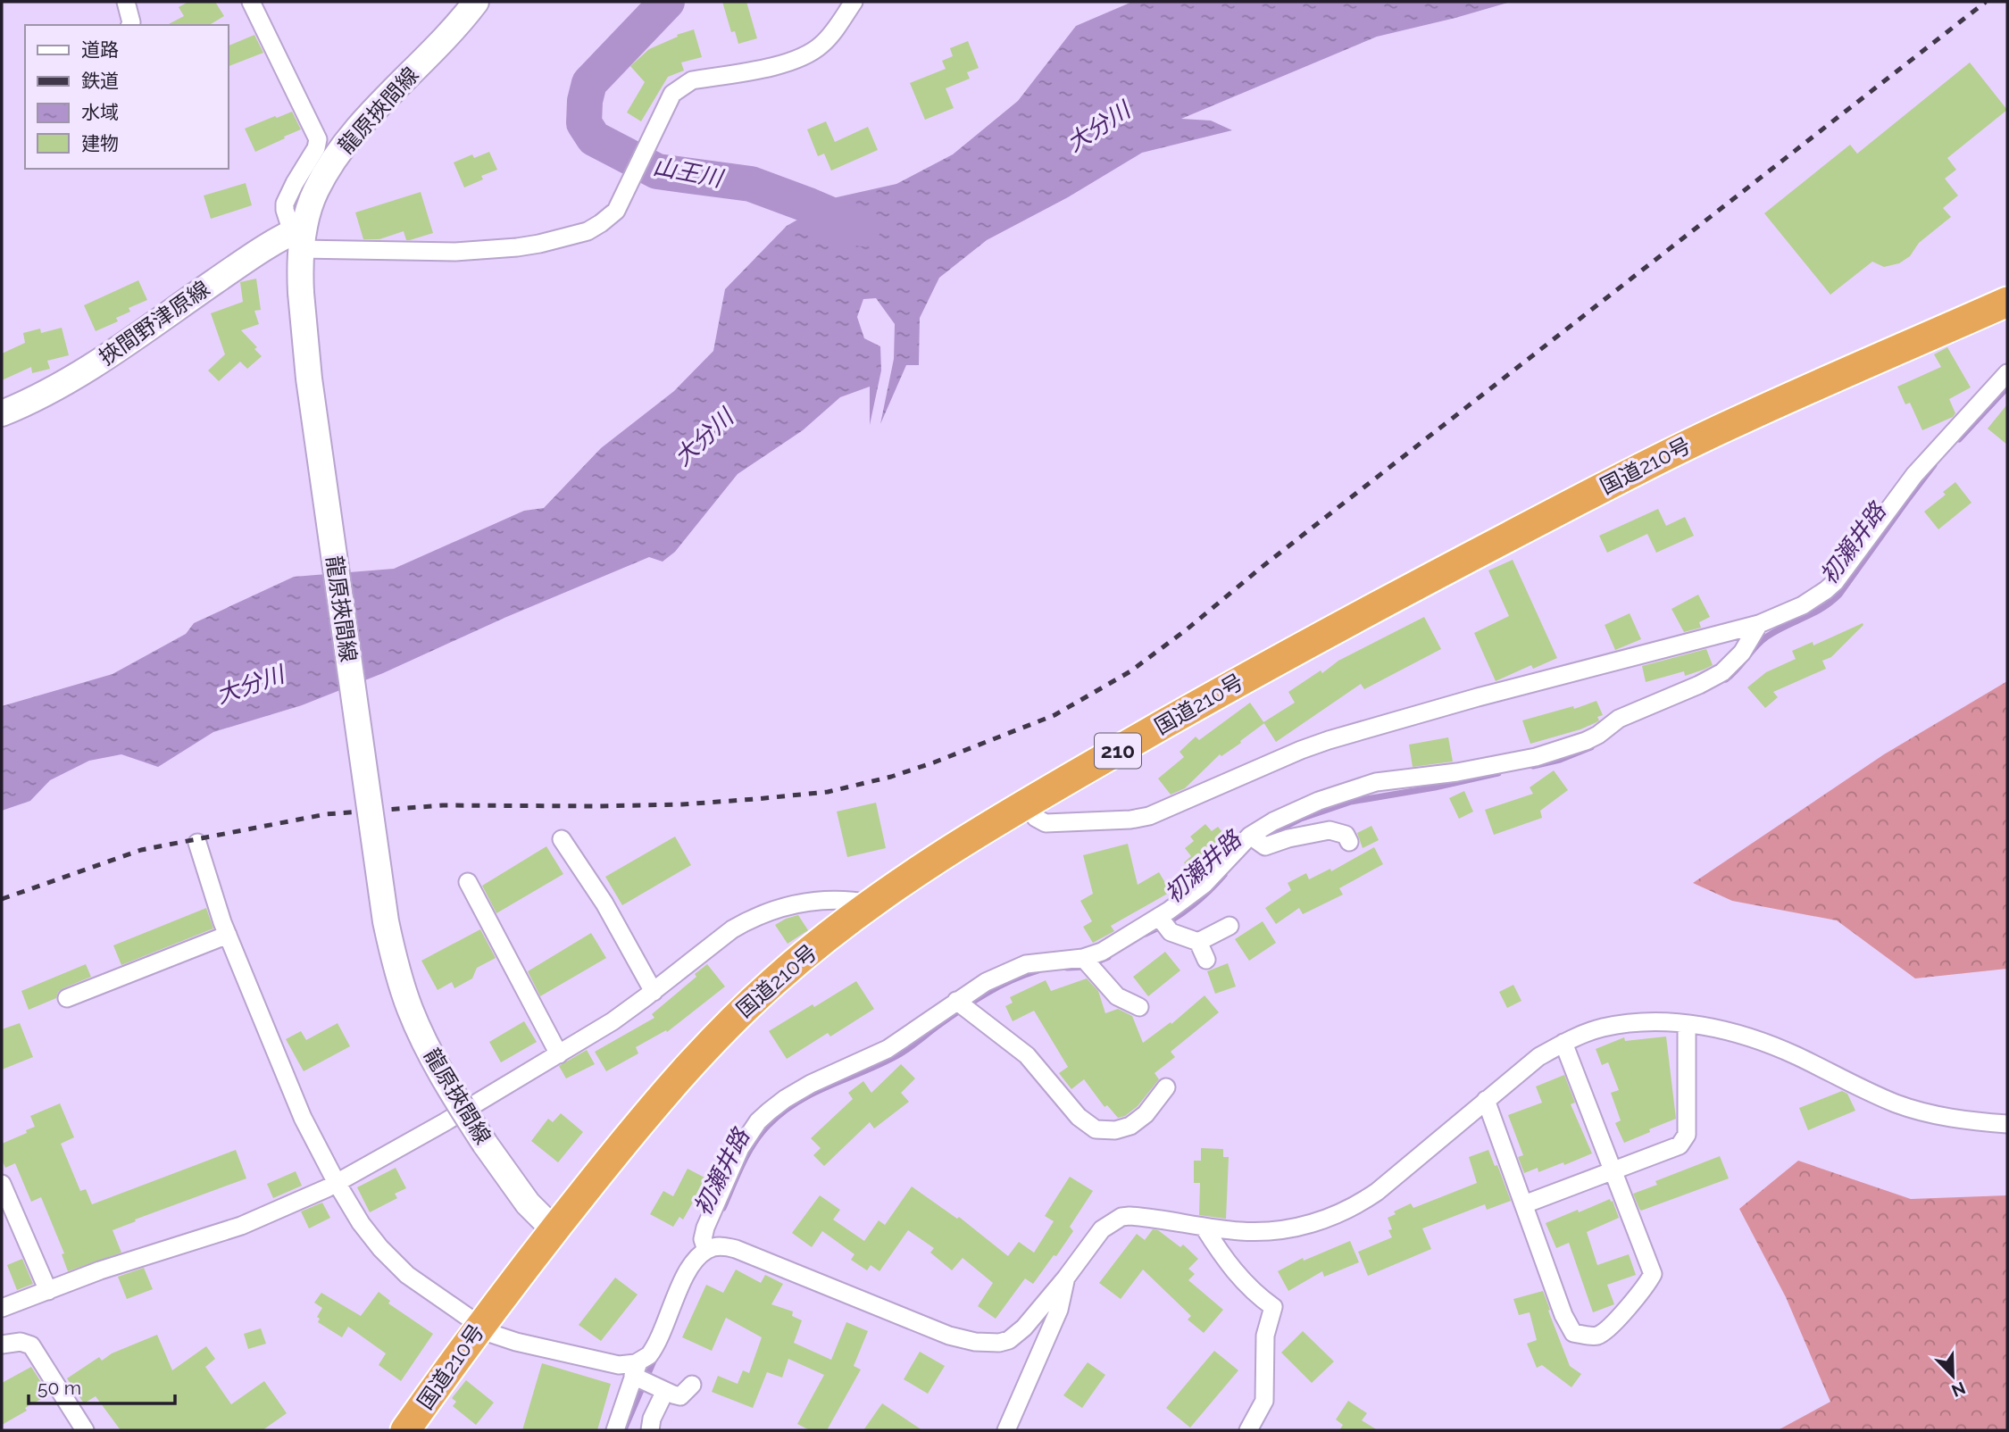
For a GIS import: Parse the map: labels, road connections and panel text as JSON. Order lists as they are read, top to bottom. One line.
{"streets":{"highway":["国道210号","210"],"main road":["龍原挾間線","挾間野津原線"]},"crossings":[["龍原挾間線","挾間野津原線"],["龍原挾間線","国道210号"]],"water":["大分川","山王川","初瀬井路"],"legend":["道路","鉄道","水域","建物"],"scale_bar":"50 m","north":"bottom right"}
